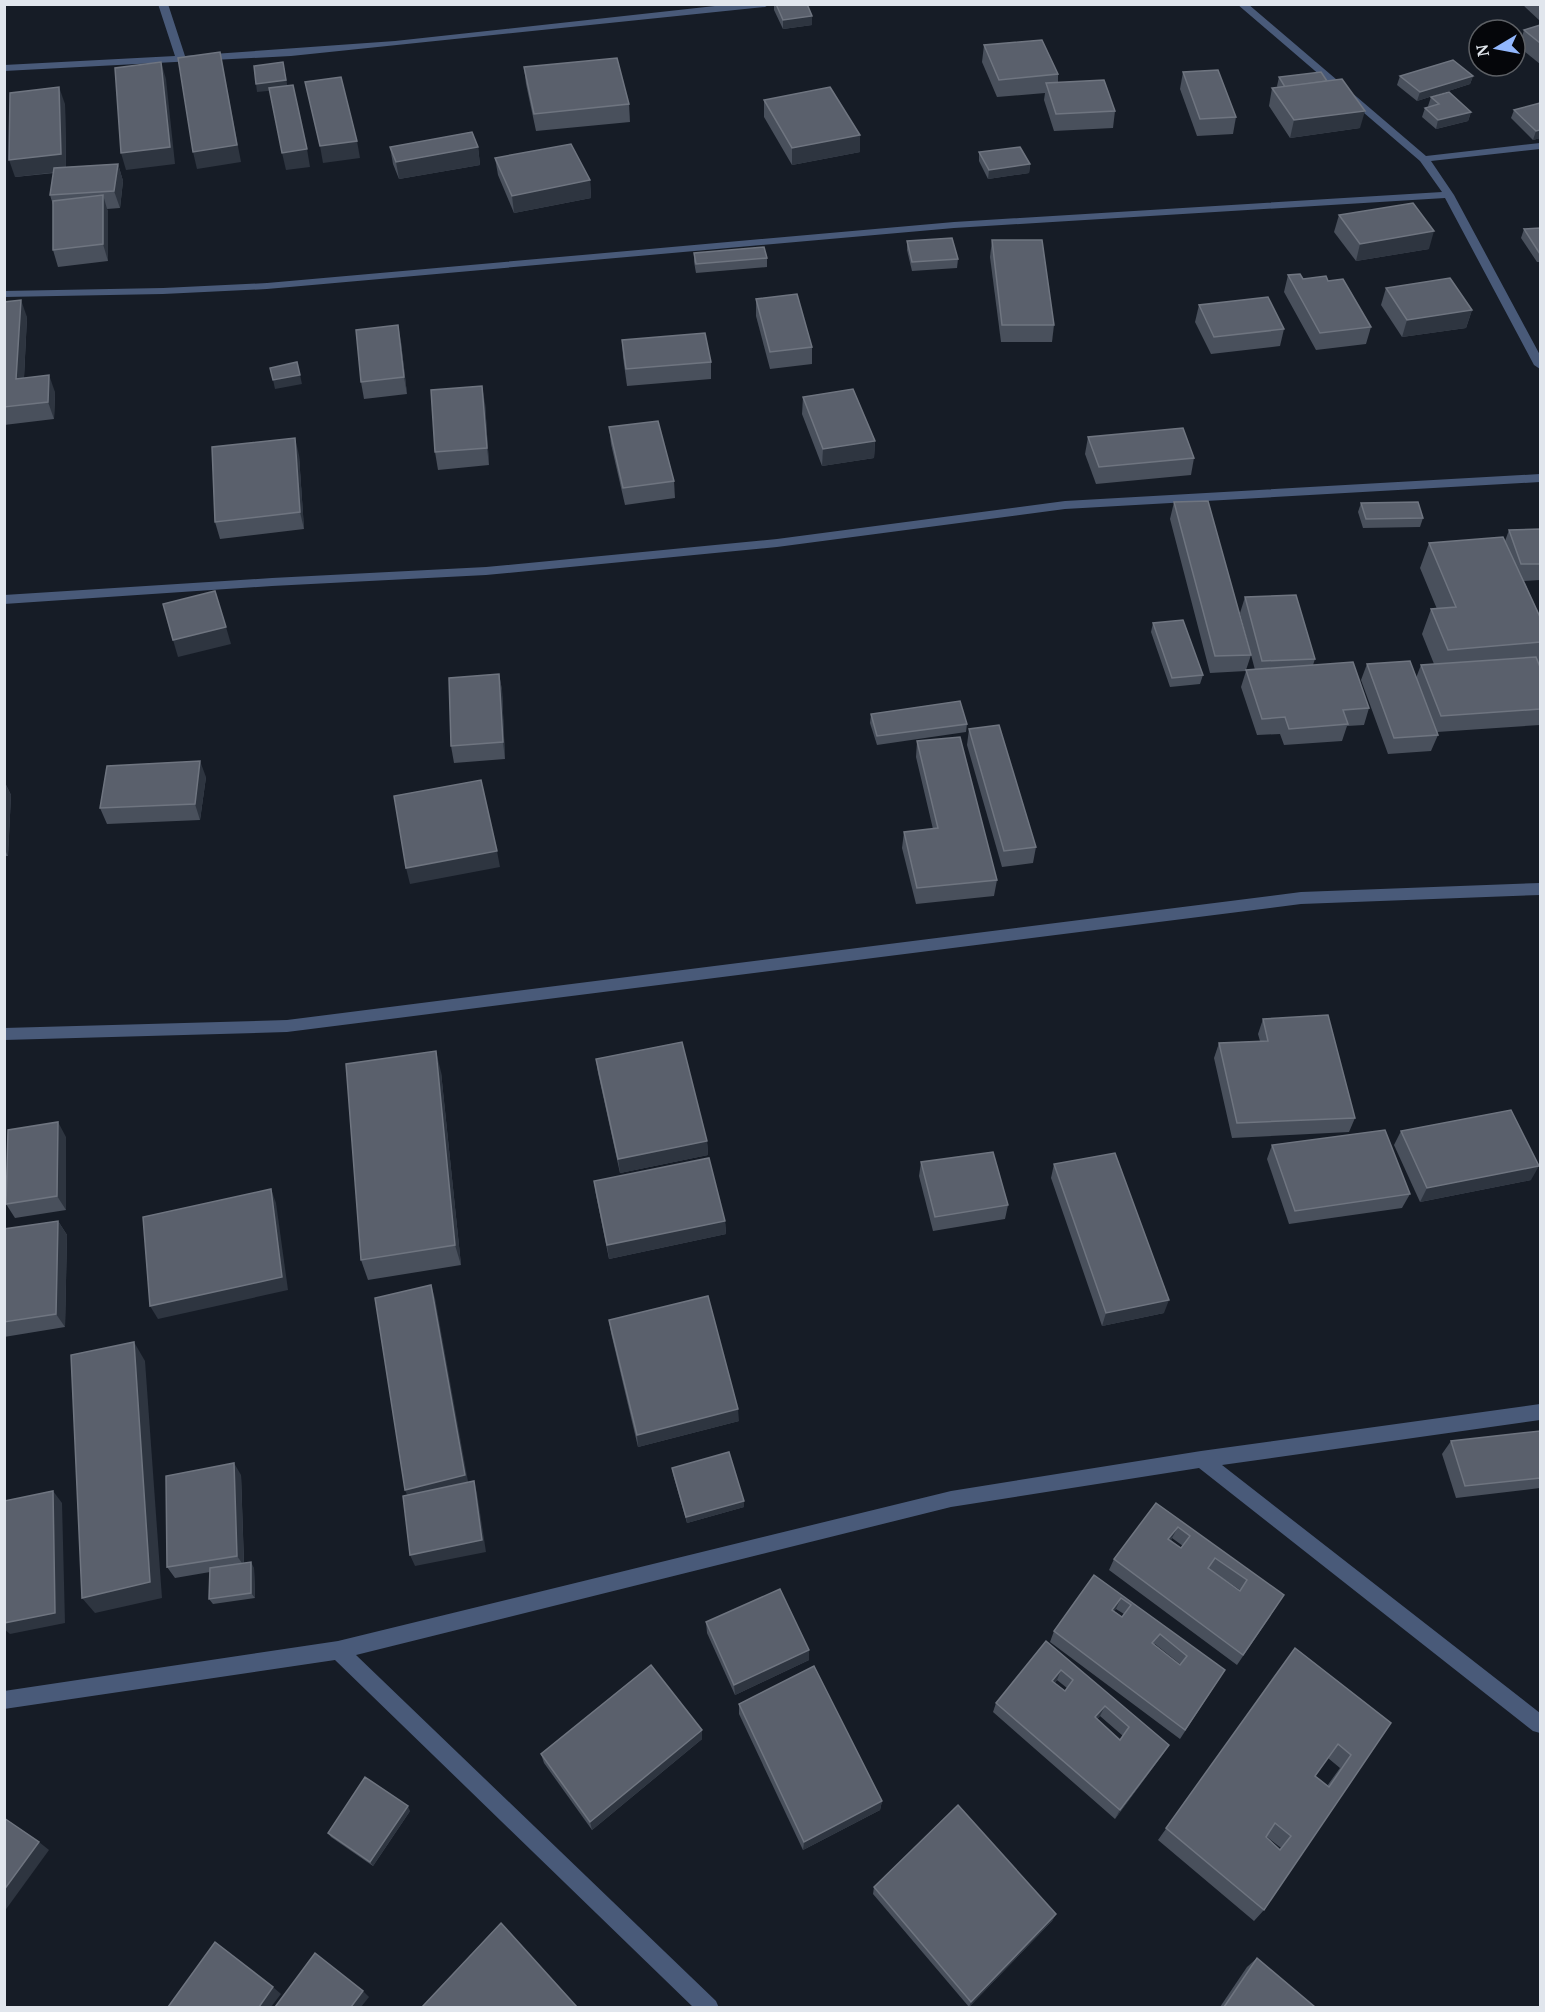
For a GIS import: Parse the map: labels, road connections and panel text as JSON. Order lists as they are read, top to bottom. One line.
{"north":"left"}
